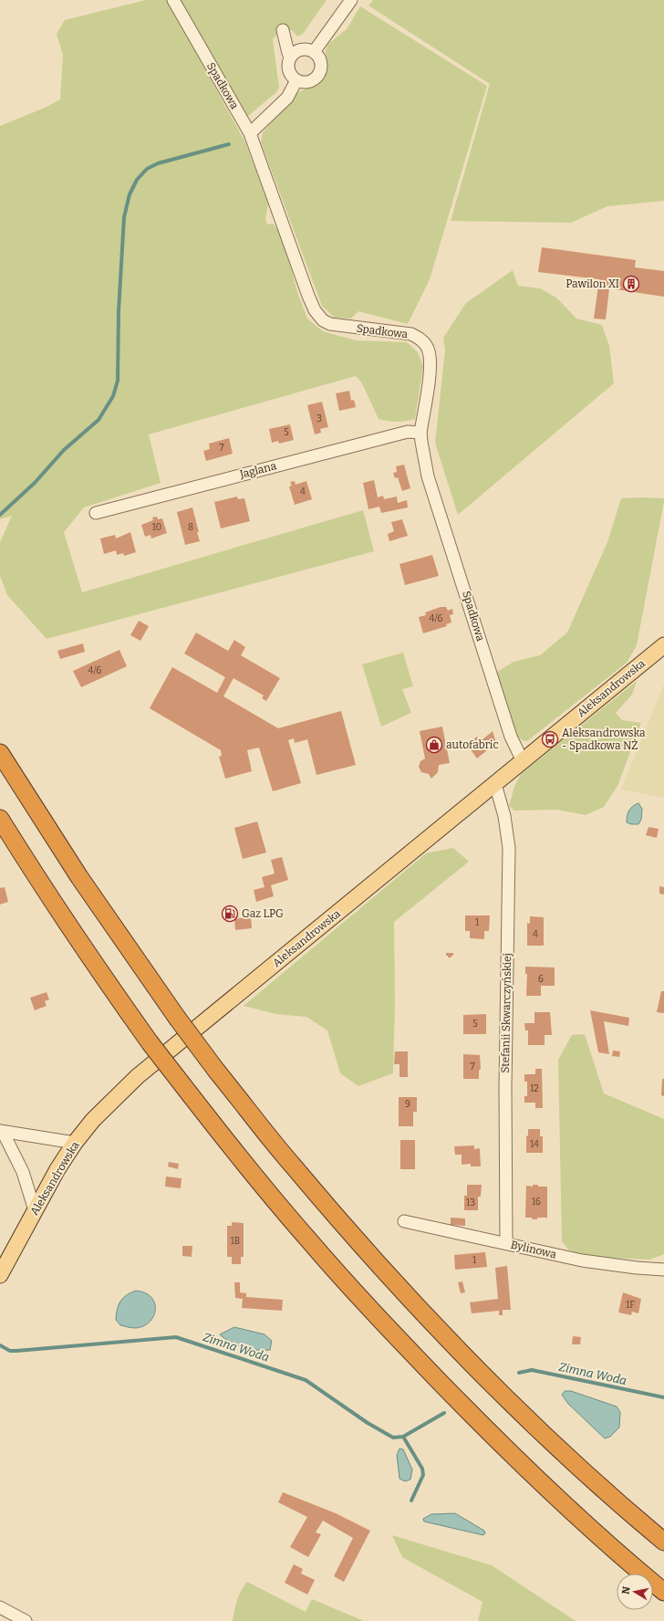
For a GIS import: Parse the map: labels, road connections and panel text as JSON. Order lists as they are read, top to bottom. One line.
{"streets":{"main road":["Aleksandrowska"],"street":["Spadkowa","Jaglana","Stefanii Skwarczyńskiej","Bylinowa"]},"crossings":[["Spadkowa","Jaglana"],["Spadkowa","Aleksandrowska"],["Aleksandrowska","Stefanii Skwarczyńskiej"],["Stefanii Skwarczyńskiej","Bylinowa"]],"water":["Zimna Woda"],"places":{"building":["Pawilon XI"],"bus stop":["Aleksandrowska - Spadkowa NŻ"],"shop":["autofabric"],"fuel station":["Gaz LPG"]},"house_numbers":["3","5","7","4","10","8","4/6","4/6","1","4","6","5","7","12","9","14","16","13","1B","1","1F"],"north":"left"}
